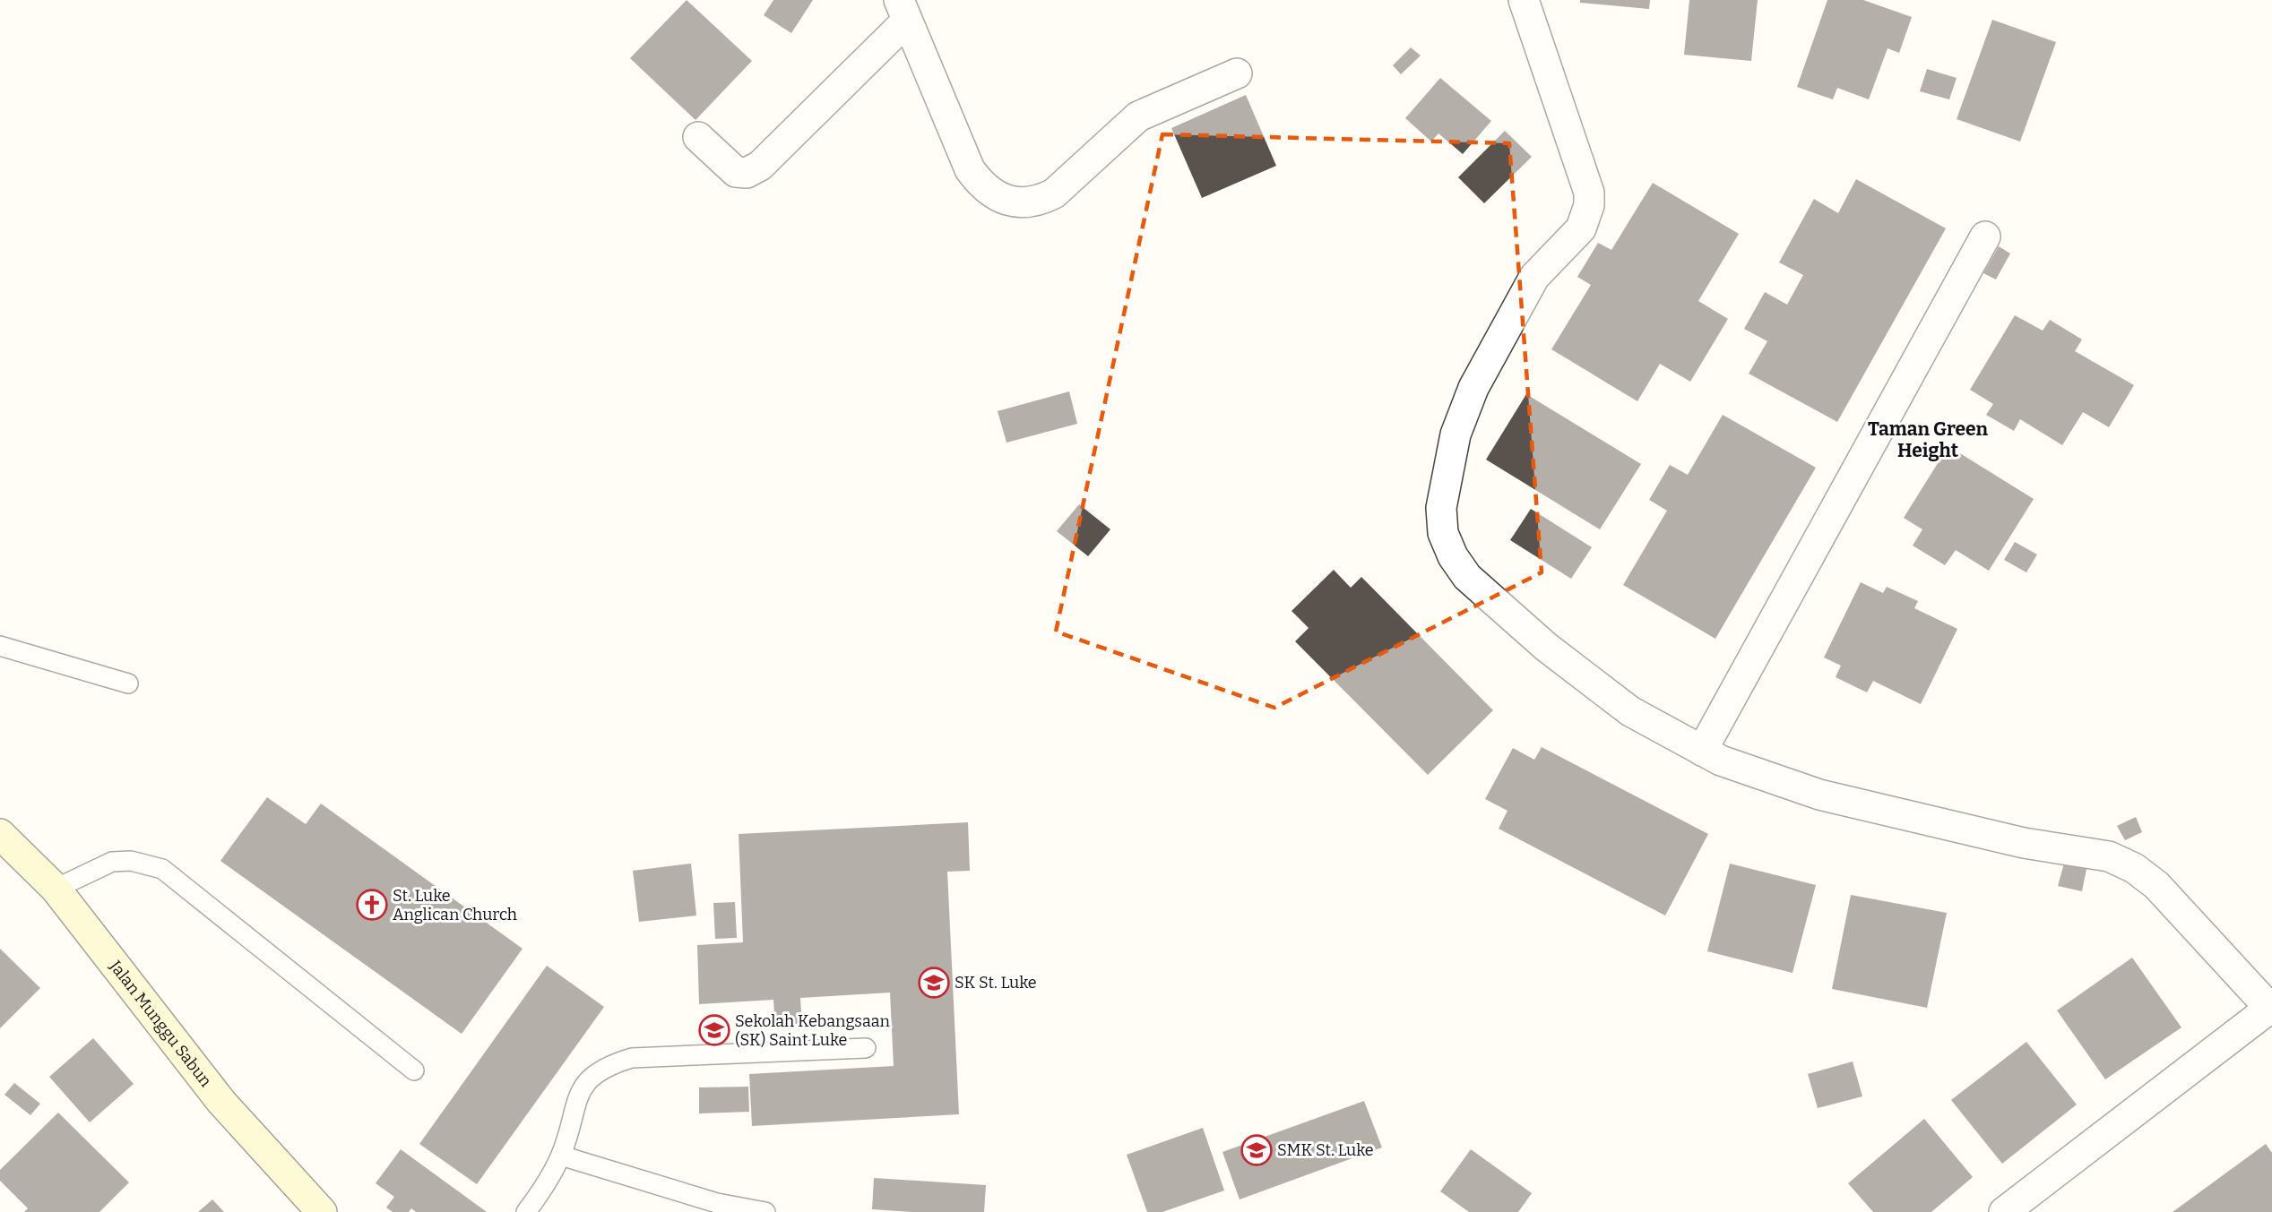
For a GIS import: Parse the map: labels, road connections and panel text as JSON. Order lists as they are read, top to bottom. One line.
{"streets":{"street":["Jalan Munggu Sabun"]},"districts":["Taman Green Height"],"places":{"church":["St. Luke Anglican Church"],"school or university":["SK St. Luke","Sekolah Kebangsaan (SK) Saint Luke","SMK St. Luke"]}}
